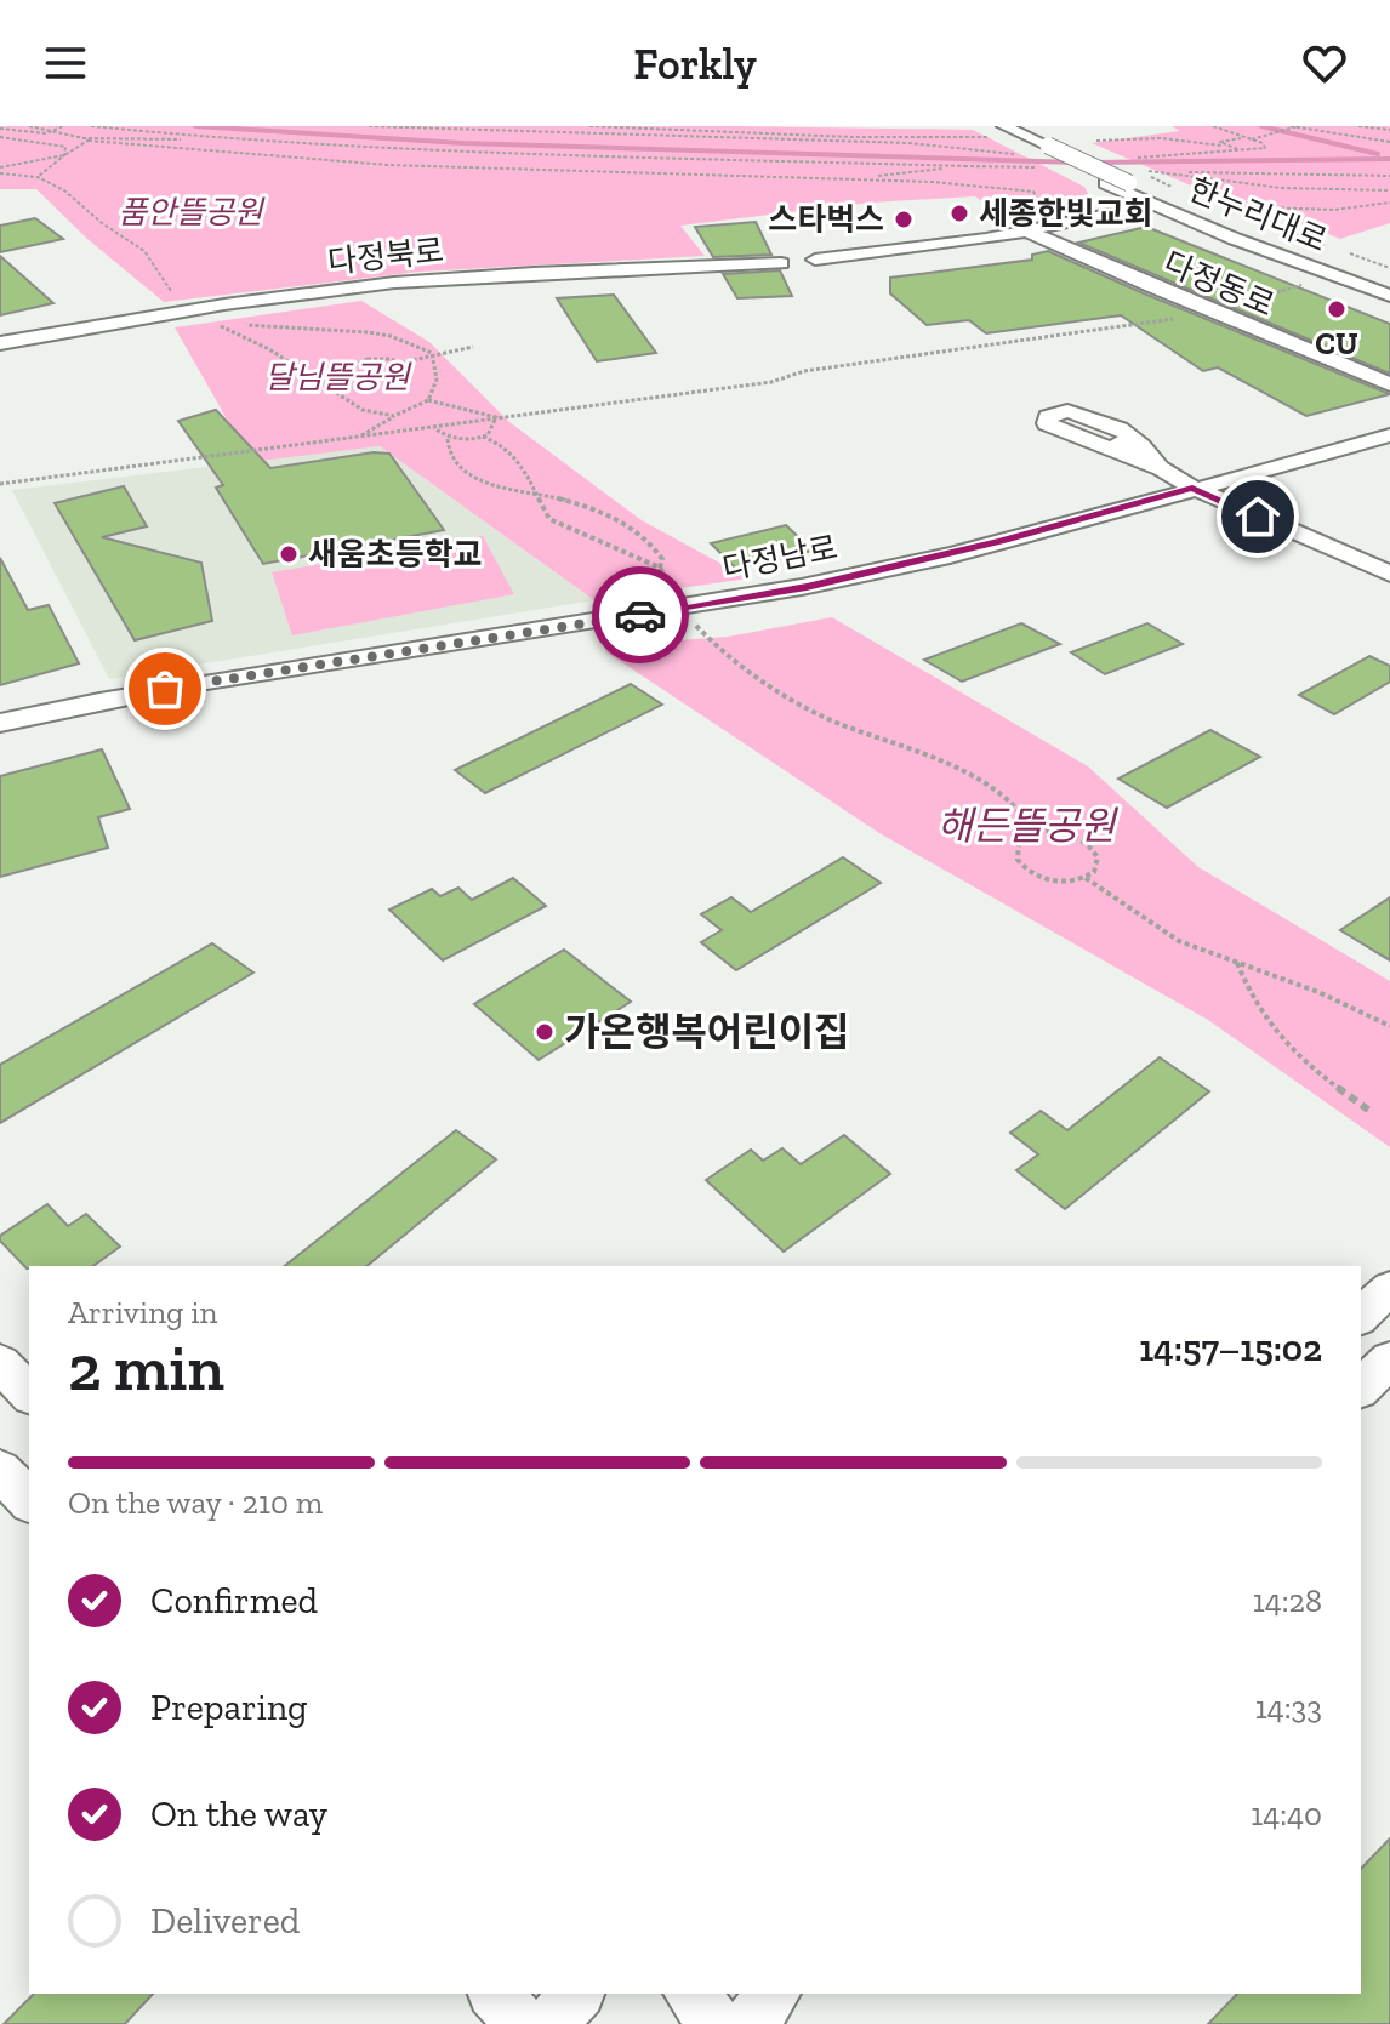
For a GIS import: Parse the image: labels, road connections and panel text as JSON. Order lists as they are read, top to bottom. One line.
{"streets":{"street":["한누리대로","다정북로","다정동로","다정남로"]},"crossings":[["다정북로","다정동로"]],"parks":["품안뜰공원","달님뜰공원","해든뜰공원"],"places":["세종한빛교회","스타벅스","CU","새움초등학교","가온행복어린이집"],"page":{"header":"Forkly","heading":["2 min","Arriving in","14:57–15:02"],"bar":"On the way · 210 m","list":[["Confirmed","14:28"],["Preparing","14:33"],["On the way","14:40"],"Delivered"]}}
